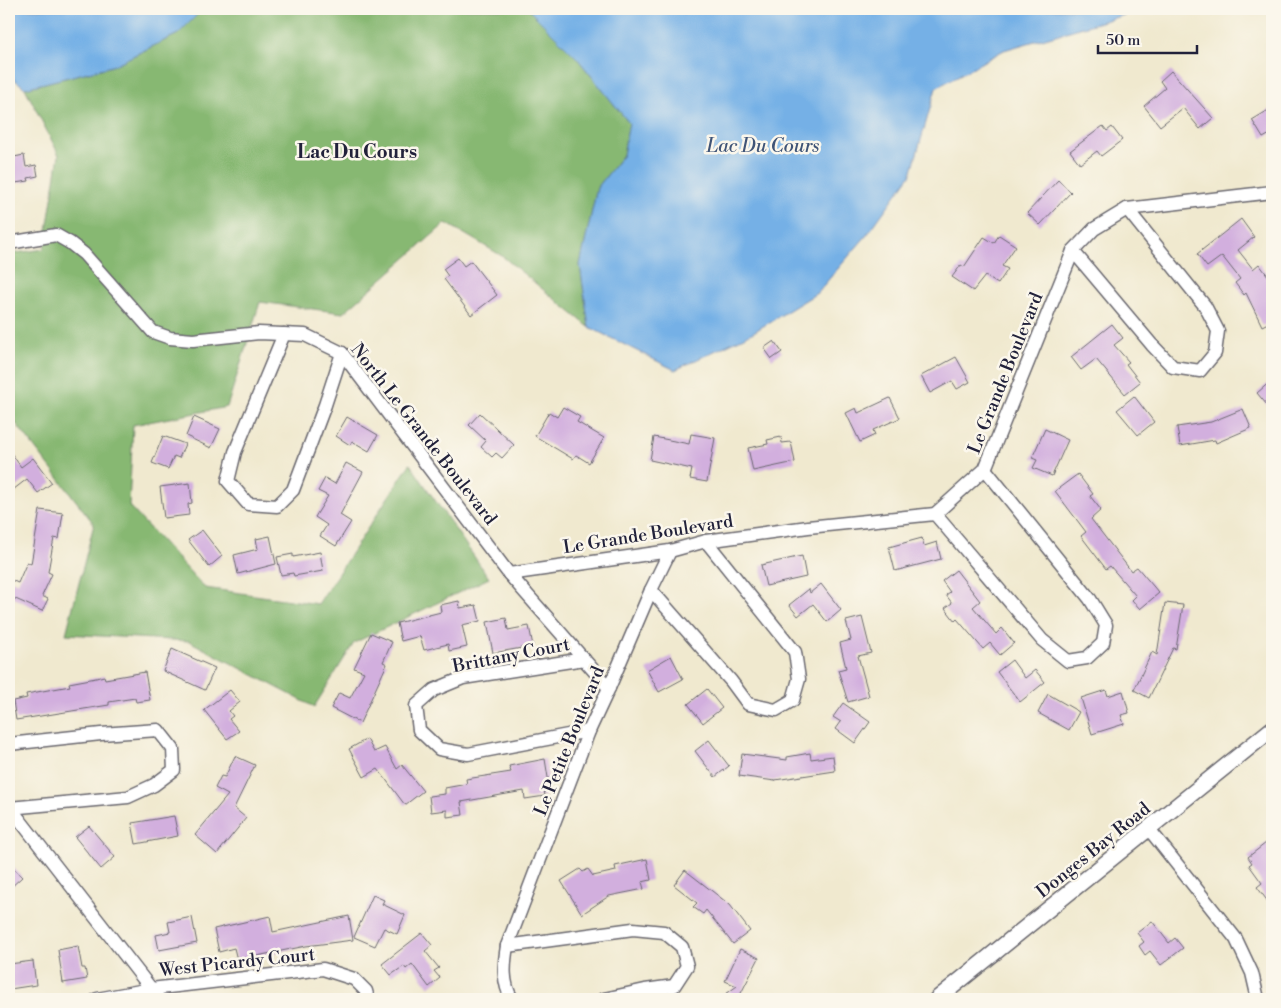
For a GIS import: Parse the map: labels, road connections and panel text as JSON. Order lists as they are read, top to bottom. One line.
{"streets":{"street":["Le Grande Boulevard","North Le Grande Boulevard","Brittany Court","Le Petite Boulevard","Donges Bay Road","West Picardy Court"]},"crossings":[["Le Grande Boulevard","North Le Grande Boulevard"],["Le Grande Boulevard","Le Petite Boulevard"],["North Le Grande Boulevard","Brittany Court"],["North Le Grande Boulevard","Le Petite Boulevard"],["Brittany Court","Le Petite Boulevard"]],"districts":["Lac Du Cours"],"water":["Lac Du Cours"],"scale_bar":"50 m"}
